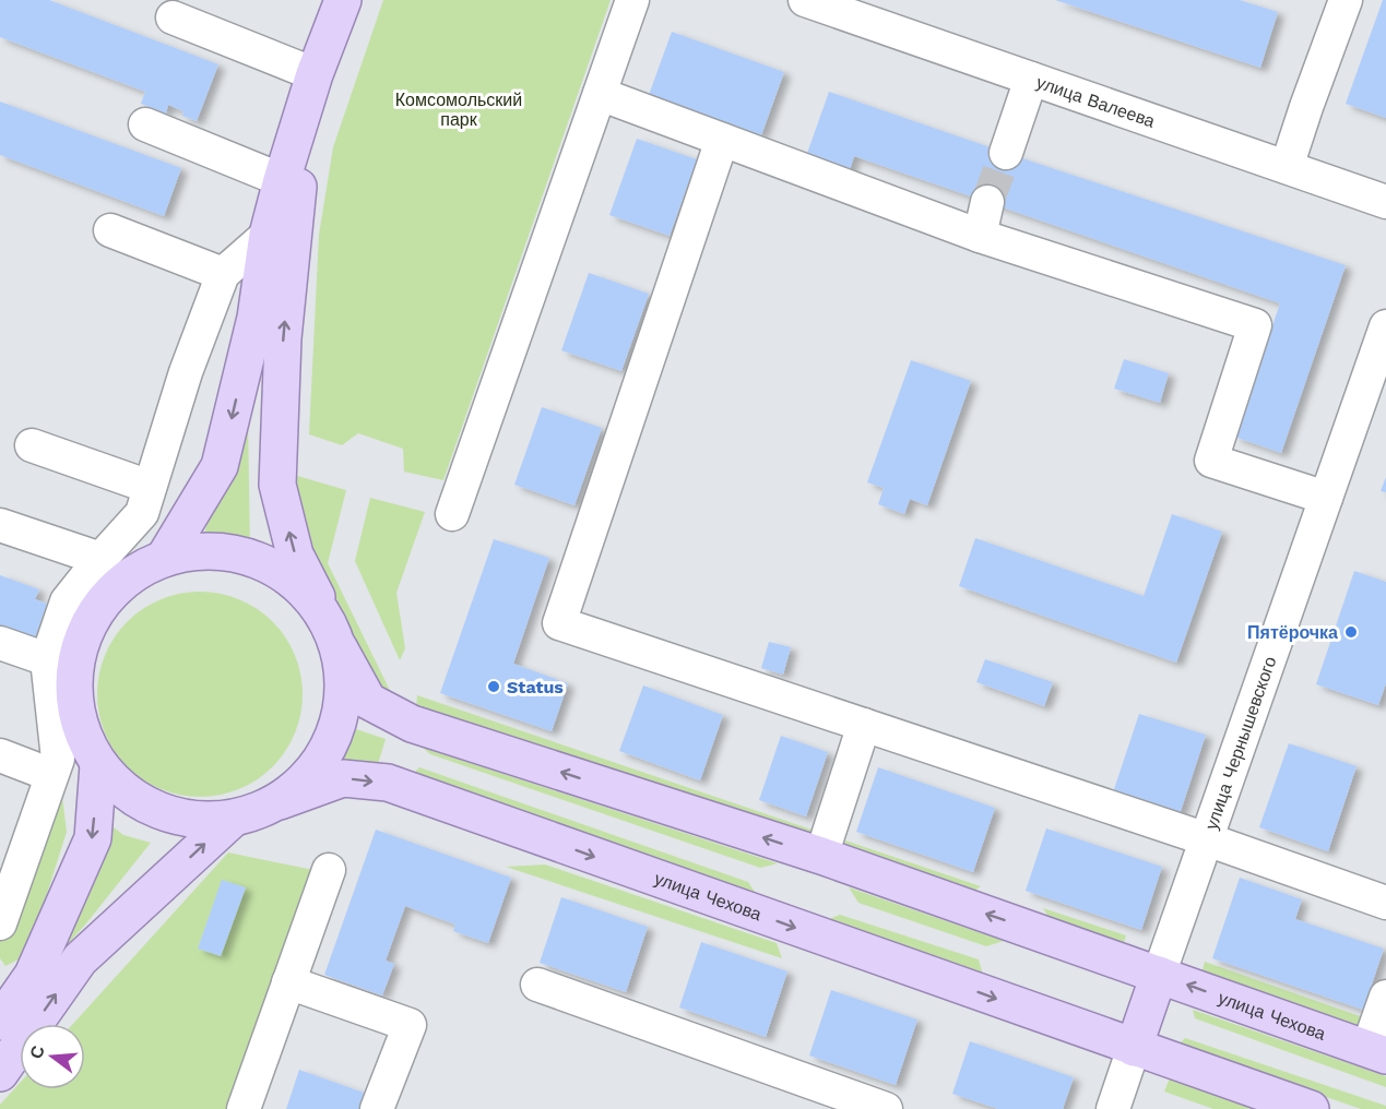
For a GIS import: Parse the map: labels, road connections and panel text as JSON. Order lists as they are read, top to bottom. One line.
{"streets":{"main road":["улица Чехова"],"street":["улица Валеева","улица Чернышевского"]},"crossings":[["улица Чернышевского","улица Чехова"]],"parks":["Комсомольский парк"],"places":["Пятёрочка","Status"],"north":"left"}
